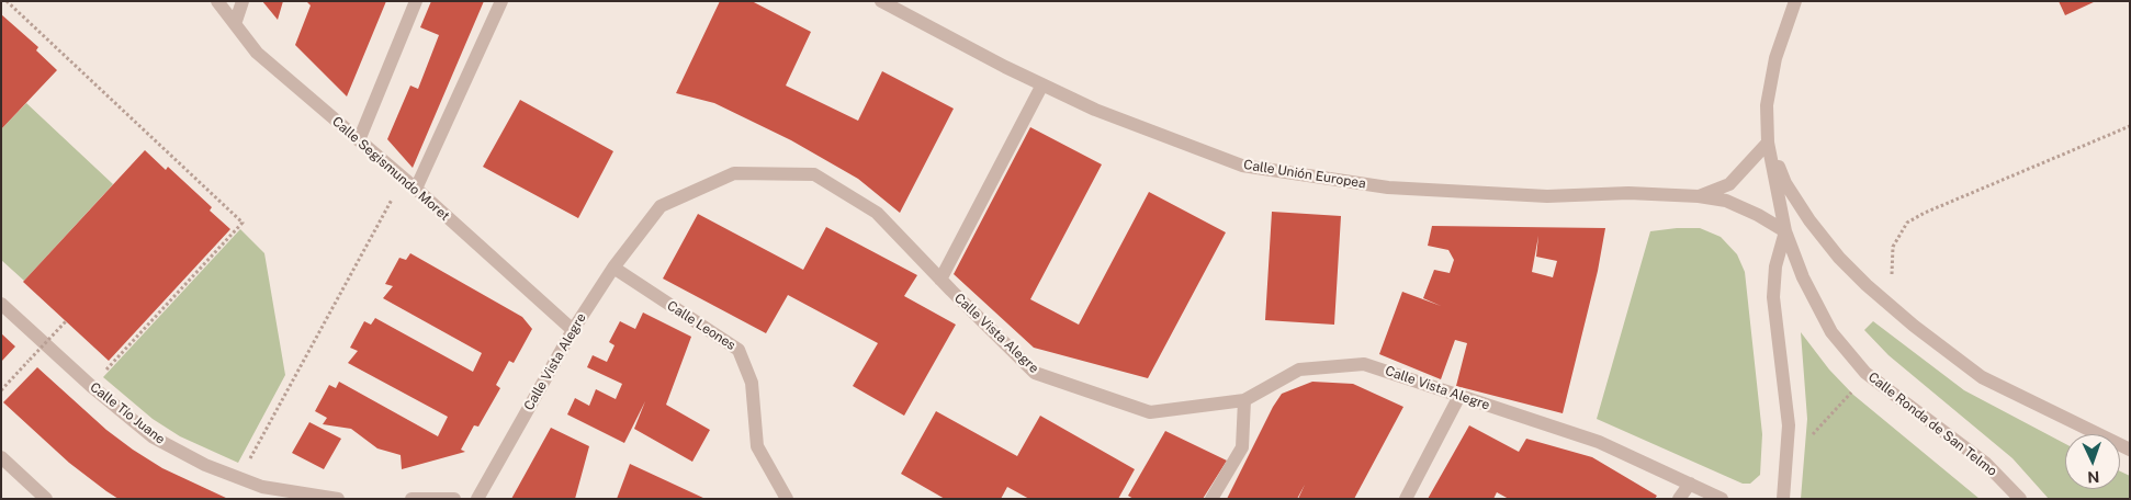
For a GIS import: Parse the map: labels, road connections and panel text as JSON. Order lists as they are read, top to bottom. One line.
{"streets":{"street":["Calle Segismundo Moret","Calle Unión Europea","Calle Leones","Calle Vista Alegre","Calle Tío Juane","Calle Ronda de San Telmo"]},"crossings":[["Calle Segismundo Moret","Calle Vista Alegre"],["Calle Unión Europea","Calle Ronda de San Telmo"],["Calle Leones","Calle Vista Alegre"]],"north":"bottom"}
